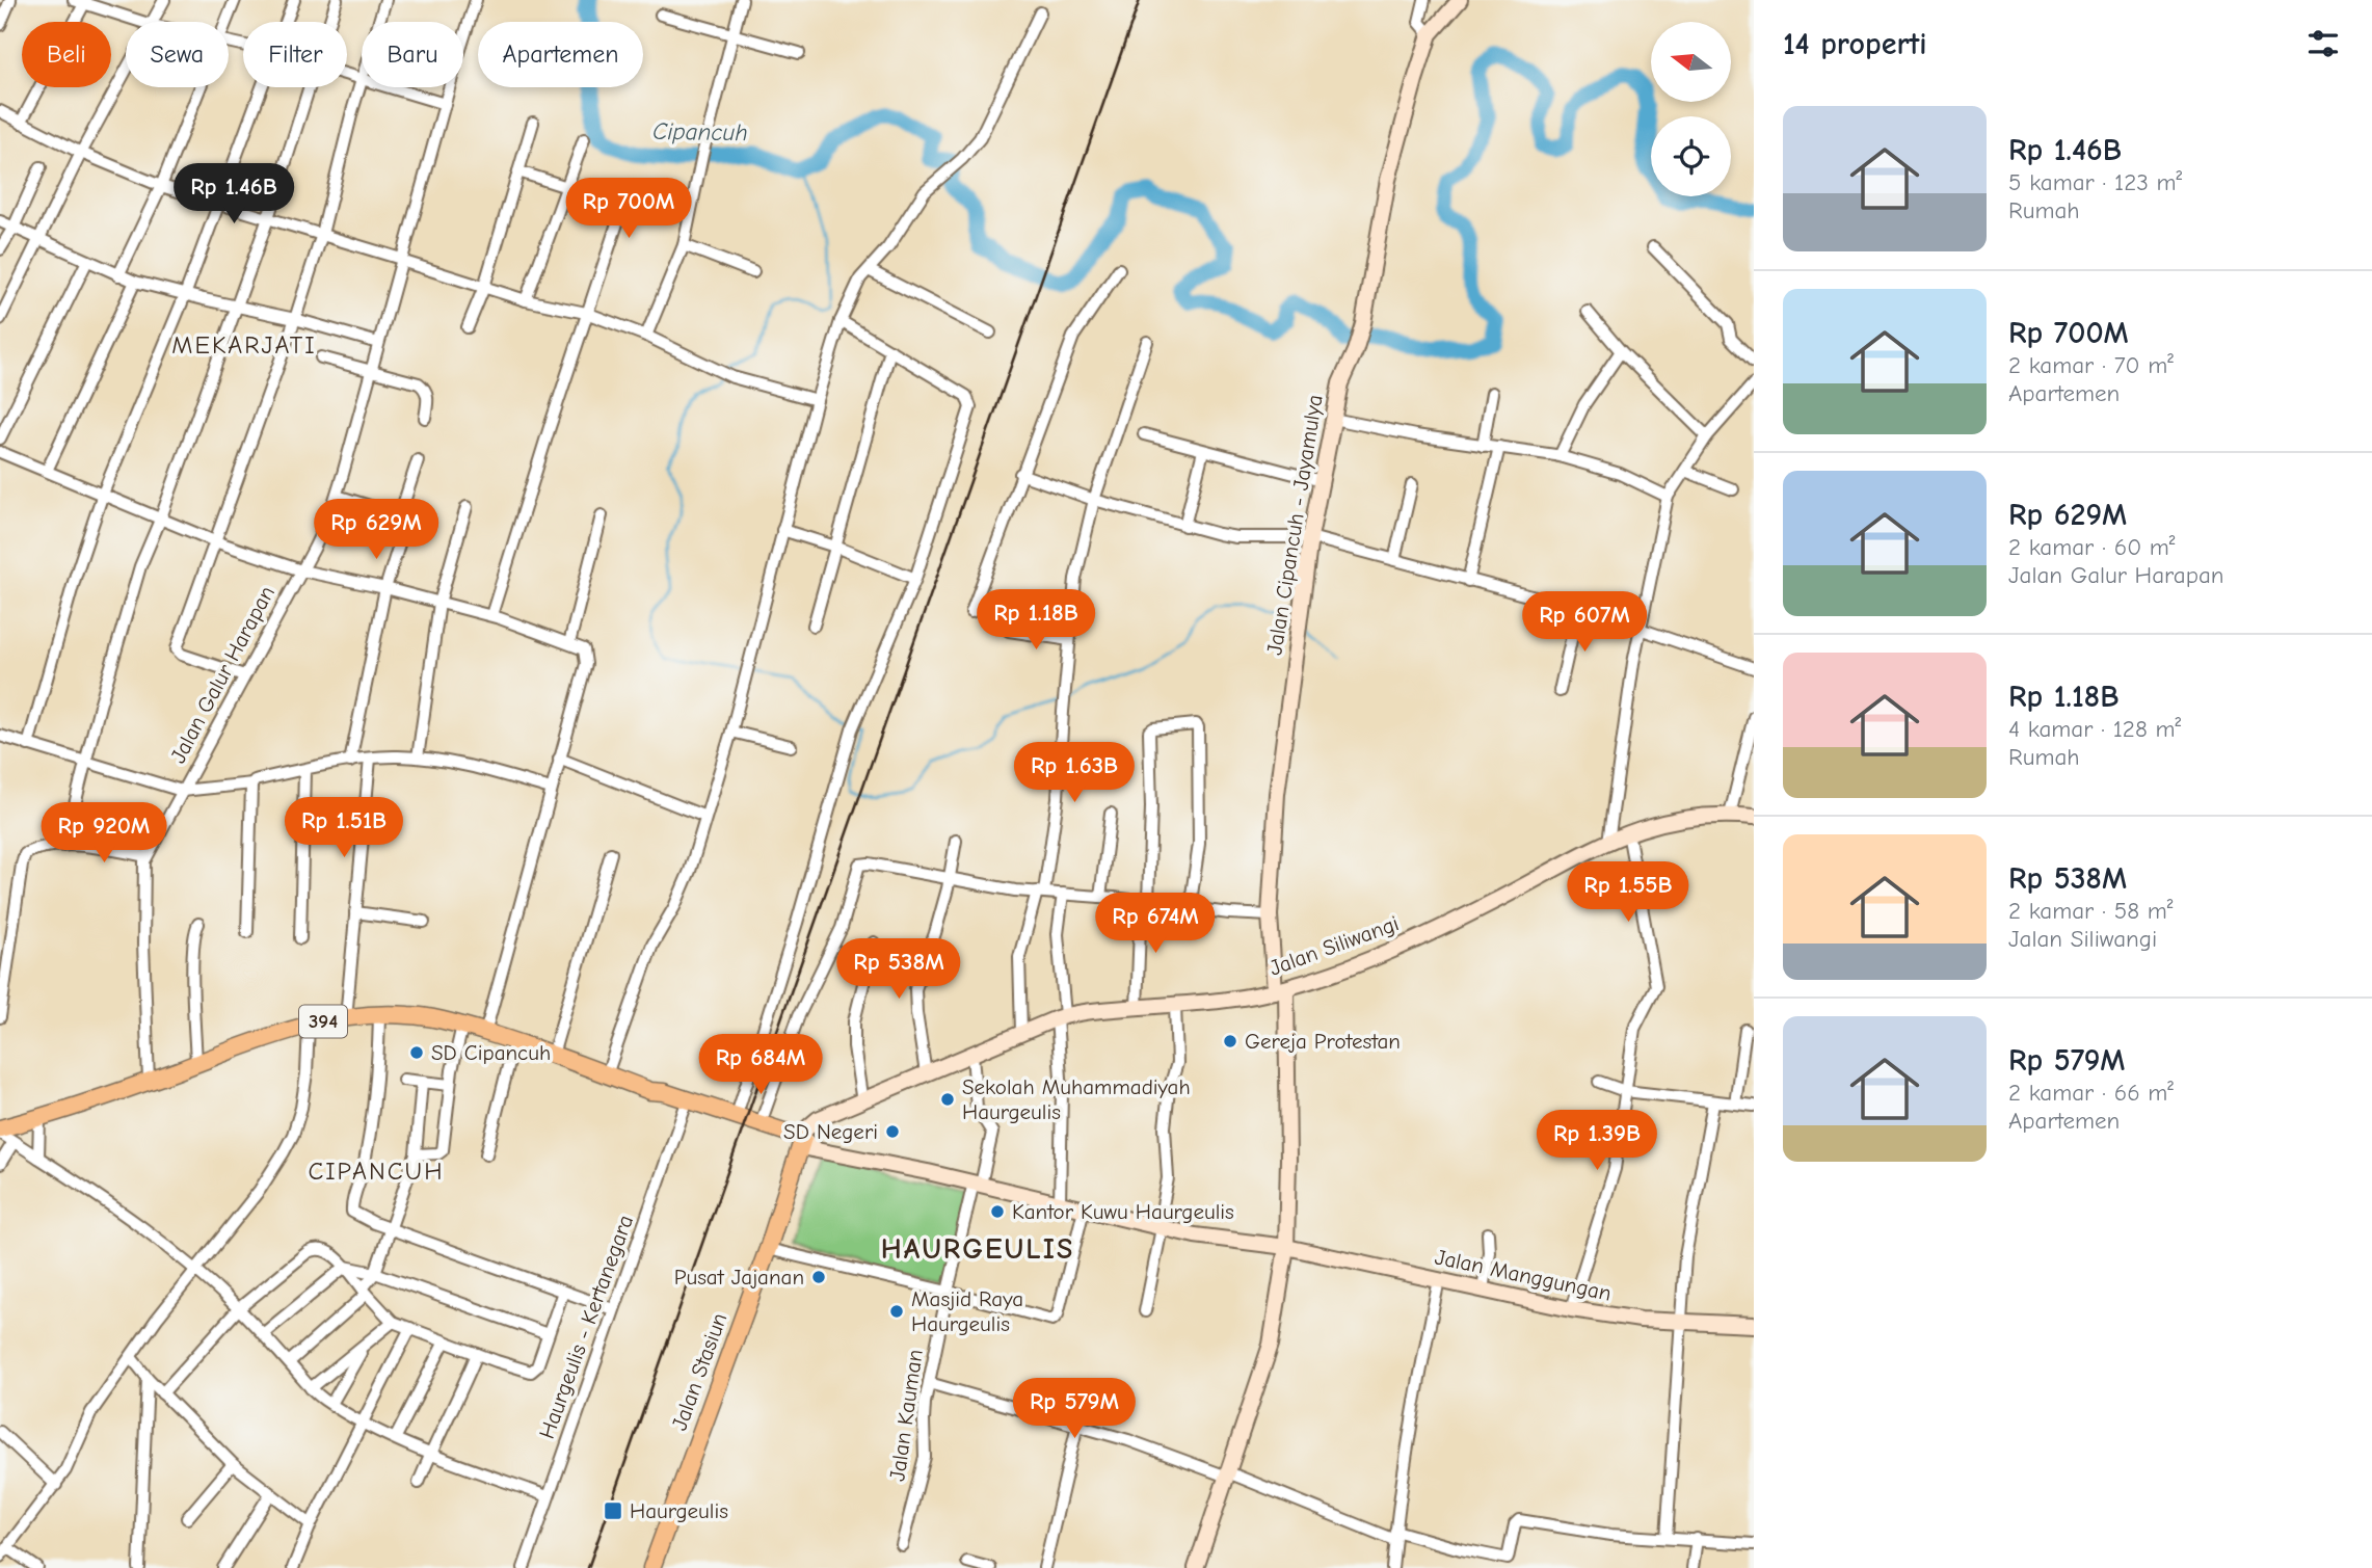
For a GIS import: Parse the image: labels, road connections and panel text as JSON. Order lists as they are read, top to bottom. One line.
{"streets":{"main road":["394","Jalan Stasiun"],"street":["Jalan Cipancuh - Jayamulya","Jalan Galur Harapan","Jalan Siliwangi","Jalan Manggungan","Haurgeulis - Kertanegara","Jalan Kauman"]},"crossings":[["Jalan Cipancuh - Jayamulya","Jalan Siliwangi"],["Jalan Cipancuh - Jayamulya","Jalan Manggungan"],["Jalan Galur Harapan","394"],["Jalan Siliwangi","394"],["Jalan Siliwangi","Jalan Manggungan"],["Jalan Siliwangi","Jalan Stasiun"],["Jalan Siliwangi","Jalan Kauman"],["394","Jalan Manggungan"],["394","Haurgeulis - Kertanegara"],["394","Jalan Stasiun"],["Jalan Manggungan","Jalan Stasiun"],["Jalan Manggungan","Jalan Kauman"]],"districts":["MEKARJATI","CIPANCUH","HAURGEULIS"],"water":["Cipancuh"],"places":{"other":["Gereja Protestan","SD Cipancuh","Sekolah Muhammadiyah Haurgeulis","SD Negeri","Kantor Kuwu Haurgeulis","Pusat Jajanan","Masjid Raya Haurgeulis"],"transit":["Haurgeulis"]},"north":"left","page":{"heading":"14 properti","chip":["Beli","Sewa","Filter","Baru","Apartemen"],"list":[{"name":"Rp 1.46B","note":"5 kamar · 123 m² · Rumah"},{"name":"Rp 700M","note":"2 kamar · 70 m² · Apartemen"},{"name":"Rp 629M","note":"2 kamar · 60 m² · Jalan Galur Harapan"},{"name":"Rp 1.18B","note":"4 kamar · 128 m² · Rumah"},{"name":"Rp 538M","note":"2 kamar · 58 m² · Jalan Siliwangi"},{"name":"Rp 579M","note":"2 kamar · 66 m² · Apartemen"}],"price":["Rp 1.46B","Rp 700M","Rp 629M","Rp 1.18B","Rp 607M","Rp 1.63B","Rp 1.51B","Rp 920M","Rp 1.55B","Rp 674M","Rp 538M","Rp 684M","Rp 1.39B","Rp 579M"]}}
